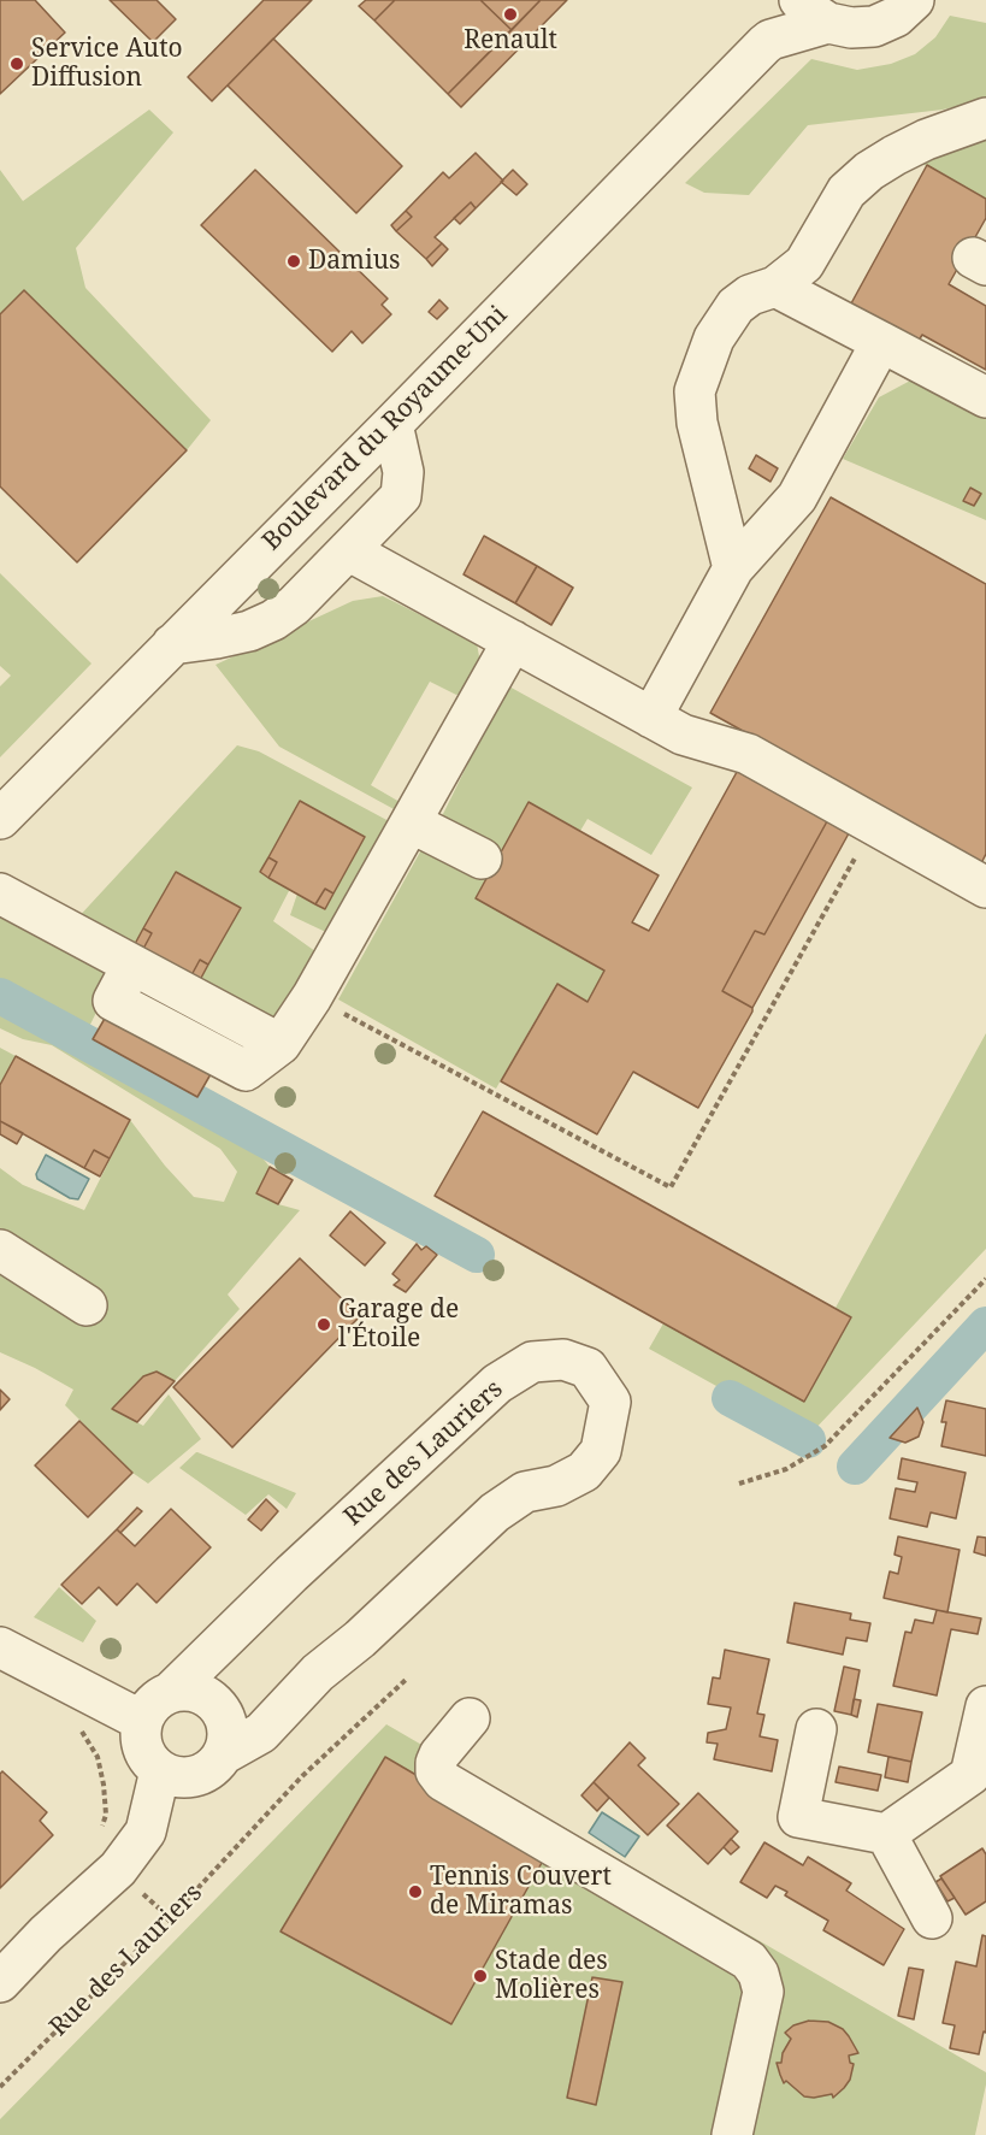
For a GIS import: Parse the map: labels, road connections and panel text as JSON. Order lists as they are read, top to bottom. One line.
{"streets":{"street":["Boulevard du Royaume-Uni","Rue des Lauriers"]},"places":["Renault","Service Auto Diffusion","Damius","Garage de l'Étoile","Tennis Couvert de Miramas","Stade des Molières"]}
